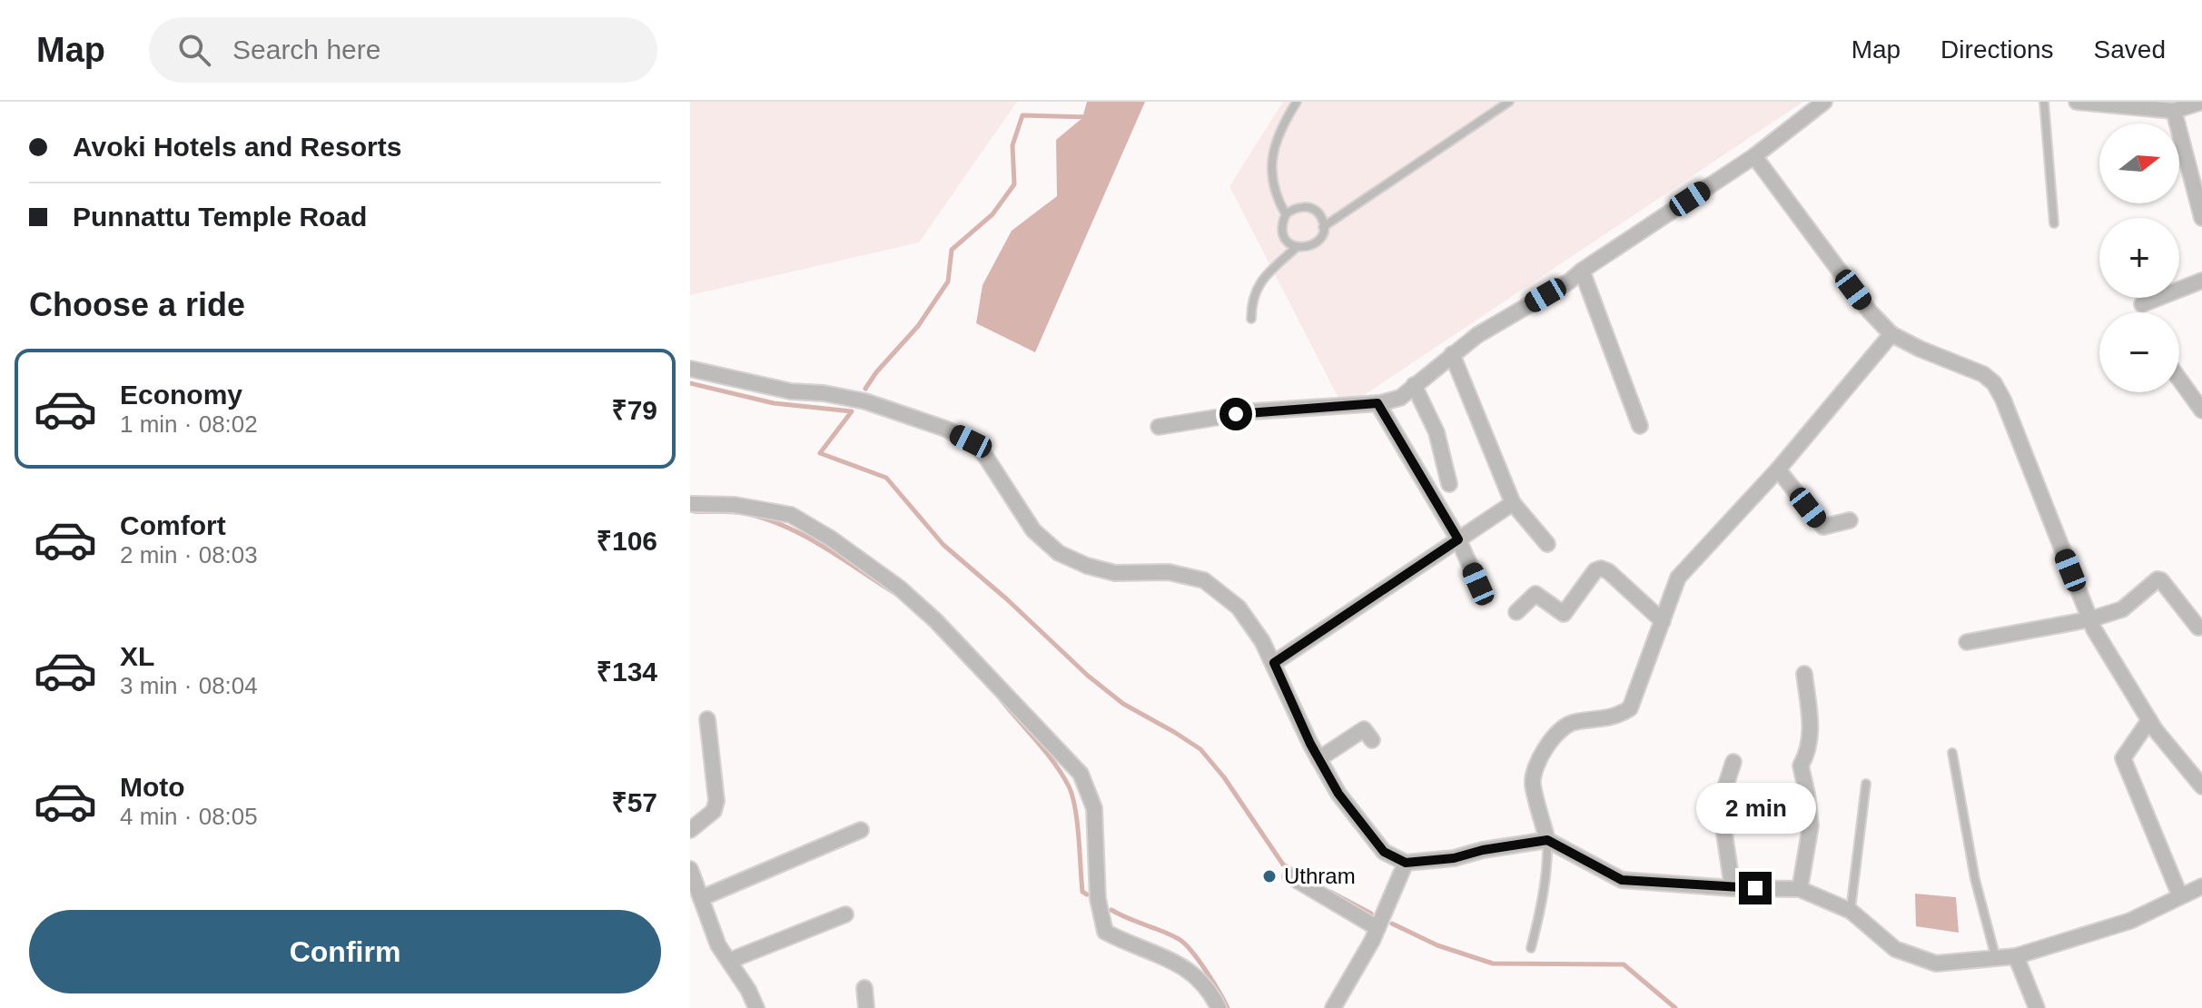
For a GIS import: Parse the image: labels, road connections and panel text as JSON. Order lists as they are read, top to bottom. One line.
{"places":["Uthram"],"north":"right","page":{"header":"Map","search":"Search here","nav":["Map","Directions","Saved"],"banner":["Avoki Hotels and Resorts","Punnattu Temple Road"],"map_buttons":["+","−"],"heading":"Choose a ride","list":[{"name":"Economy","note":"1 min · 08:02","value":"₹79"},{"name":"Comfort","note":"2 min · 08:03","value":"₹106"},{"name":"XL","note":"3 min · 08:04","value":"₹134"},{"name":"Moto","note":"4 min · 08:05","value":"₹57"}],"bubble":"2 min","buttons":"Confirm"}}
